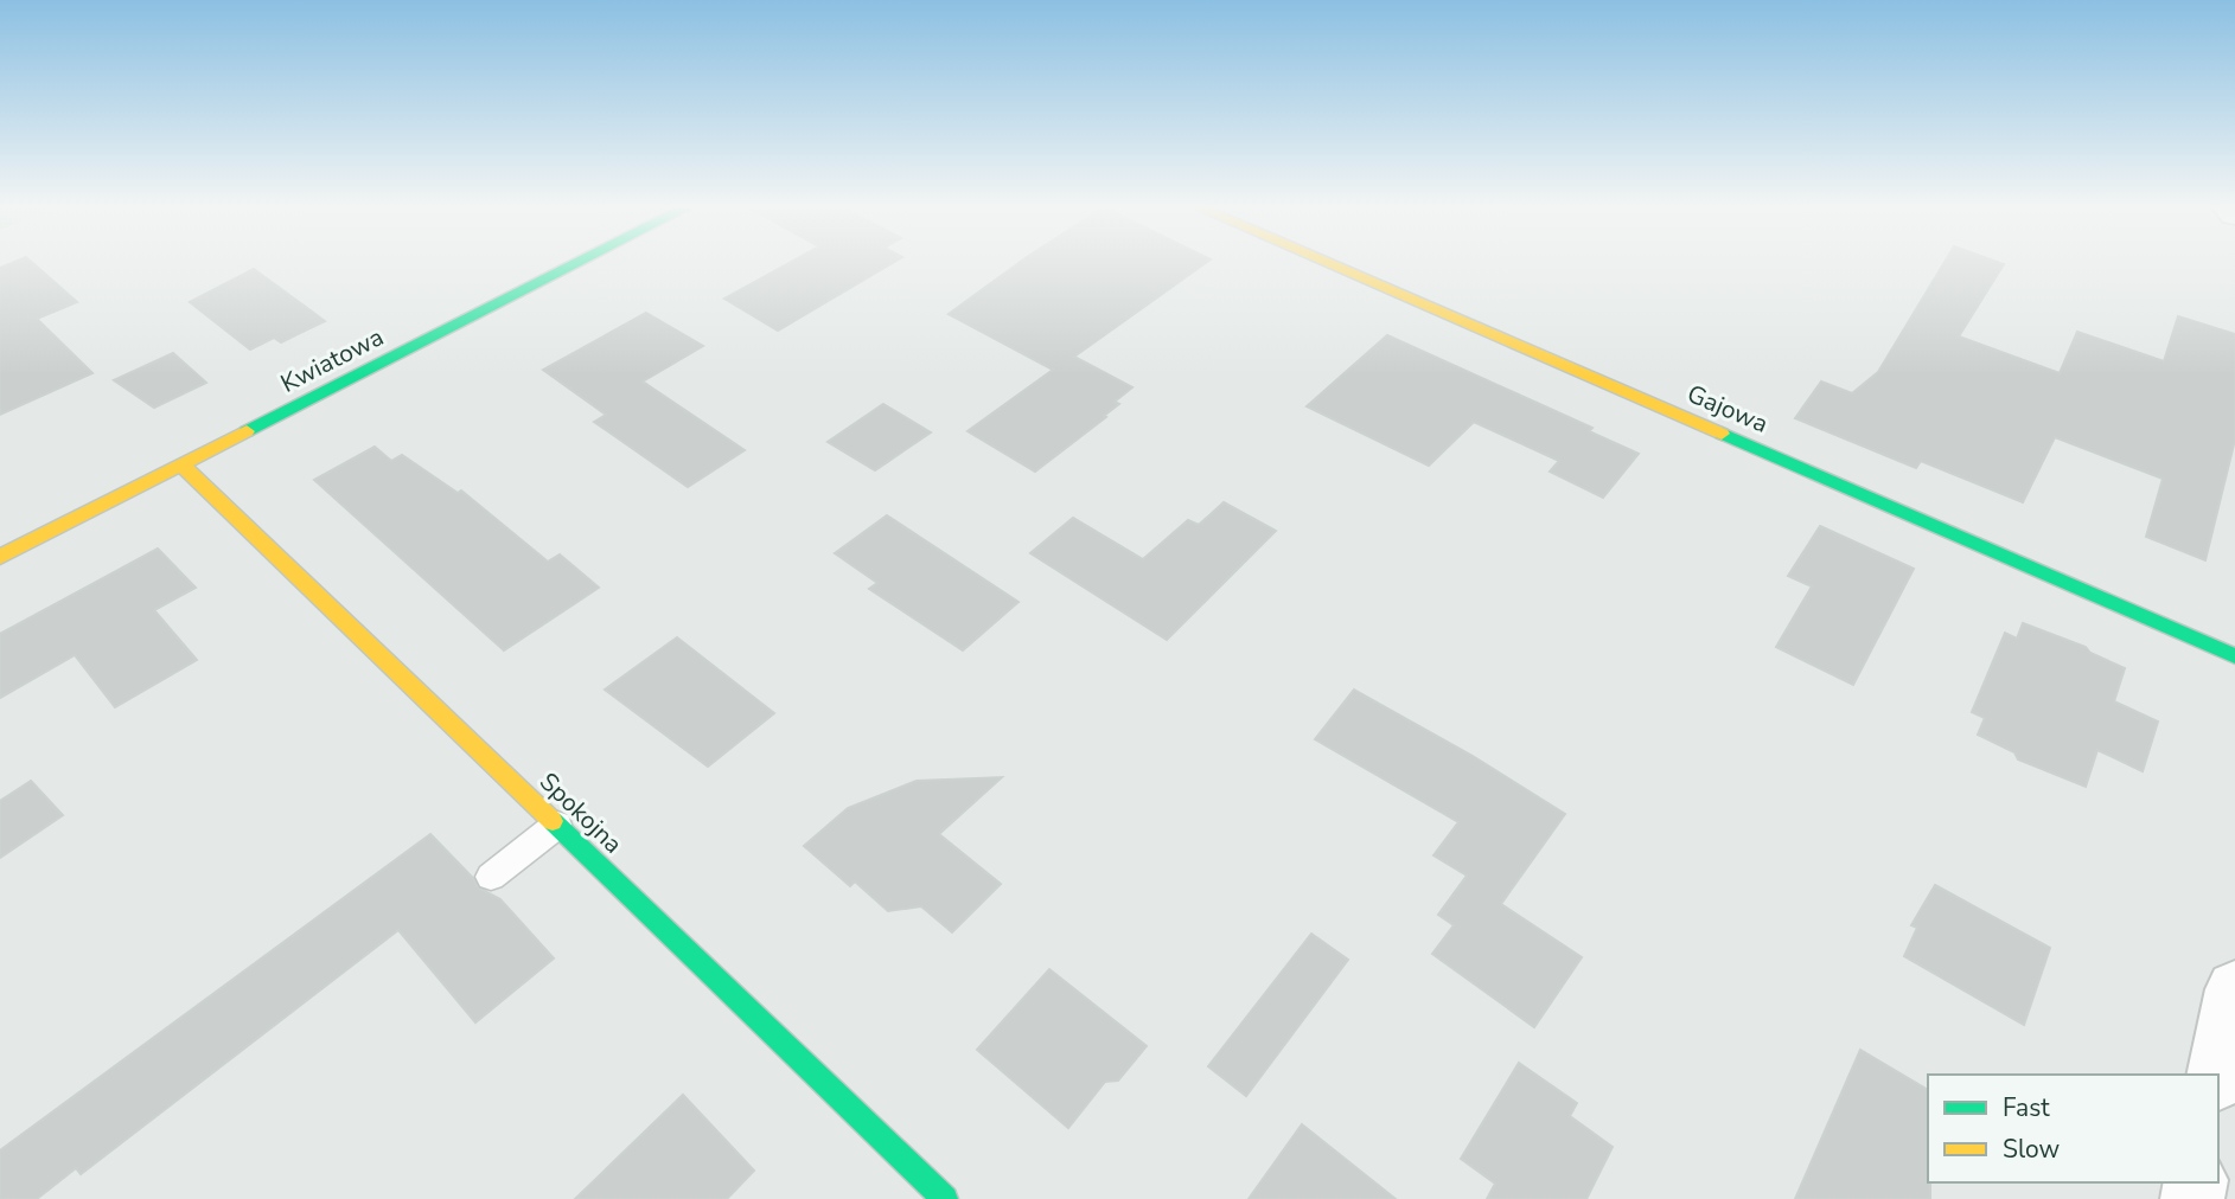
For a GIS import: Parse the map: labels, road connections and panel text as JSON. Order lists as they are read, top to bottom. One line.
{"streets":{"street":["Kwiatowa","Gajowa","Spokojna"]},"crossings":[["Kwiatowa","Spokojna"]],"legend":["Fast","Slow"]}
